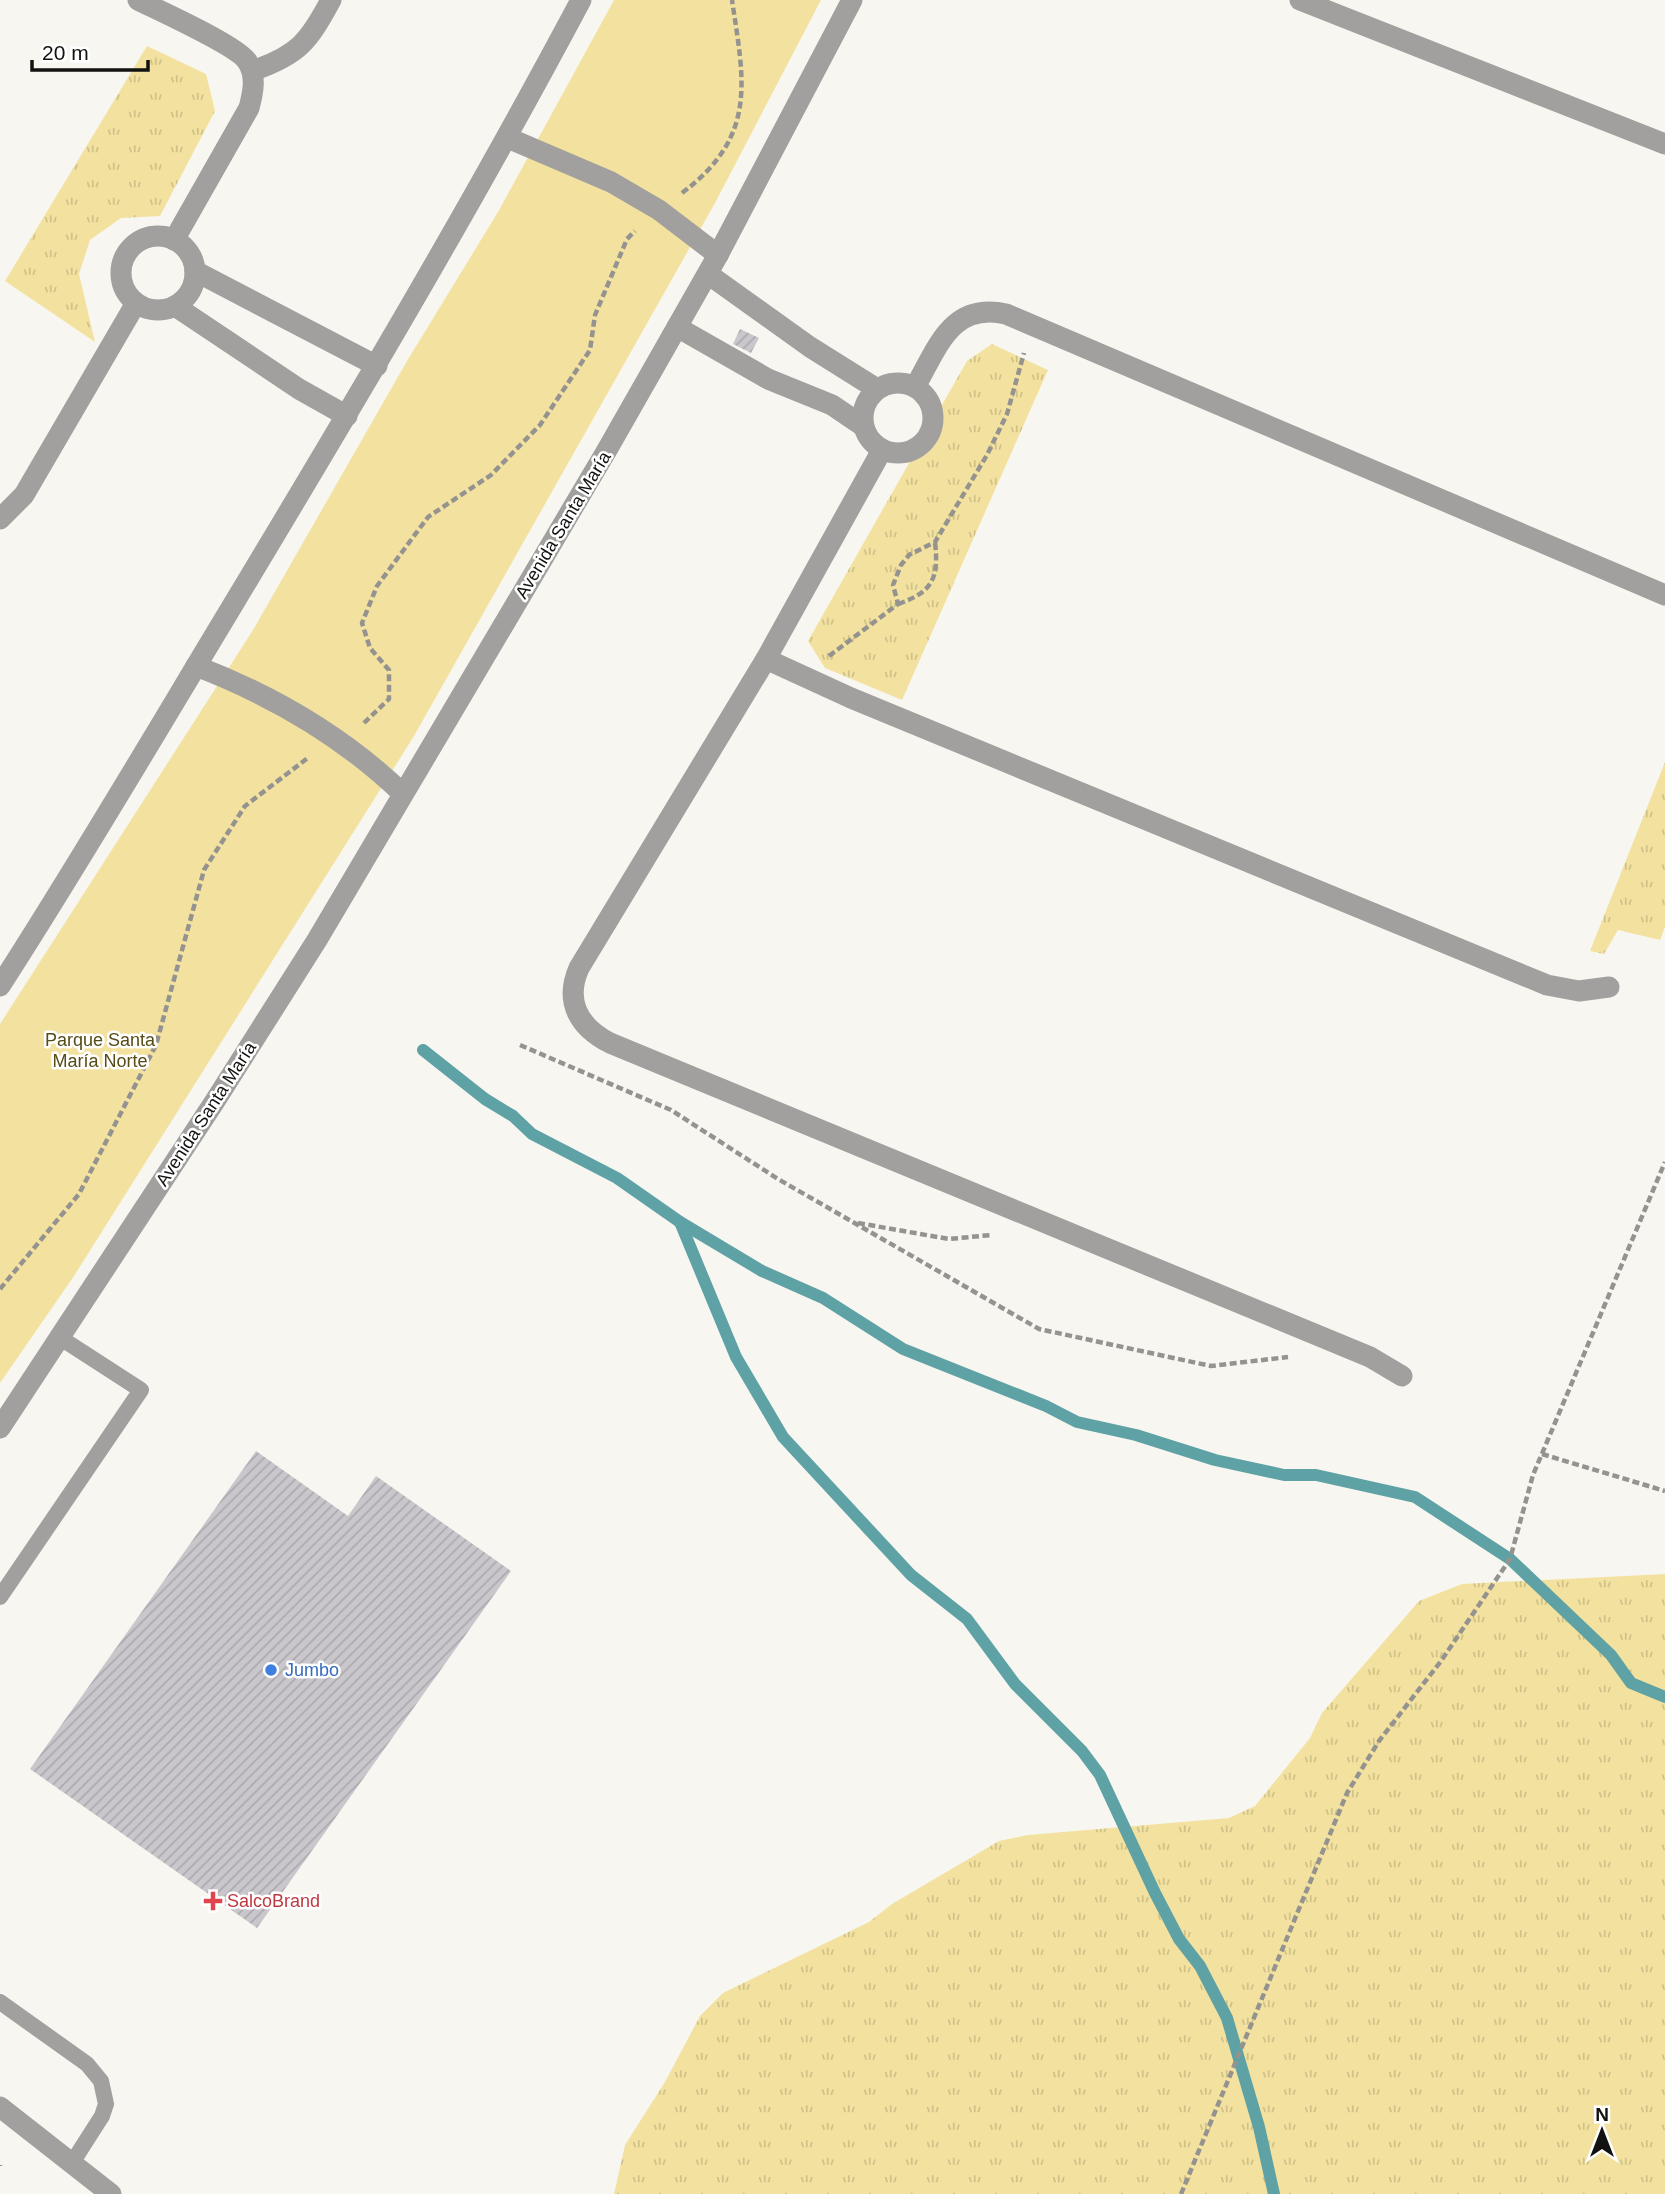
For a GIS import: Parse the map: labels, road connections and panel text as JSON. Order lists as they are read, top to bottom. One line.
{"streets":{"street":["Avenida Santa María"]},"parks":["Parque Santa María Norte"],"places":{"other":["Jumbo"],"health":["SalcoBrand"]},"scale_bar":"20 m","north":"top"}
